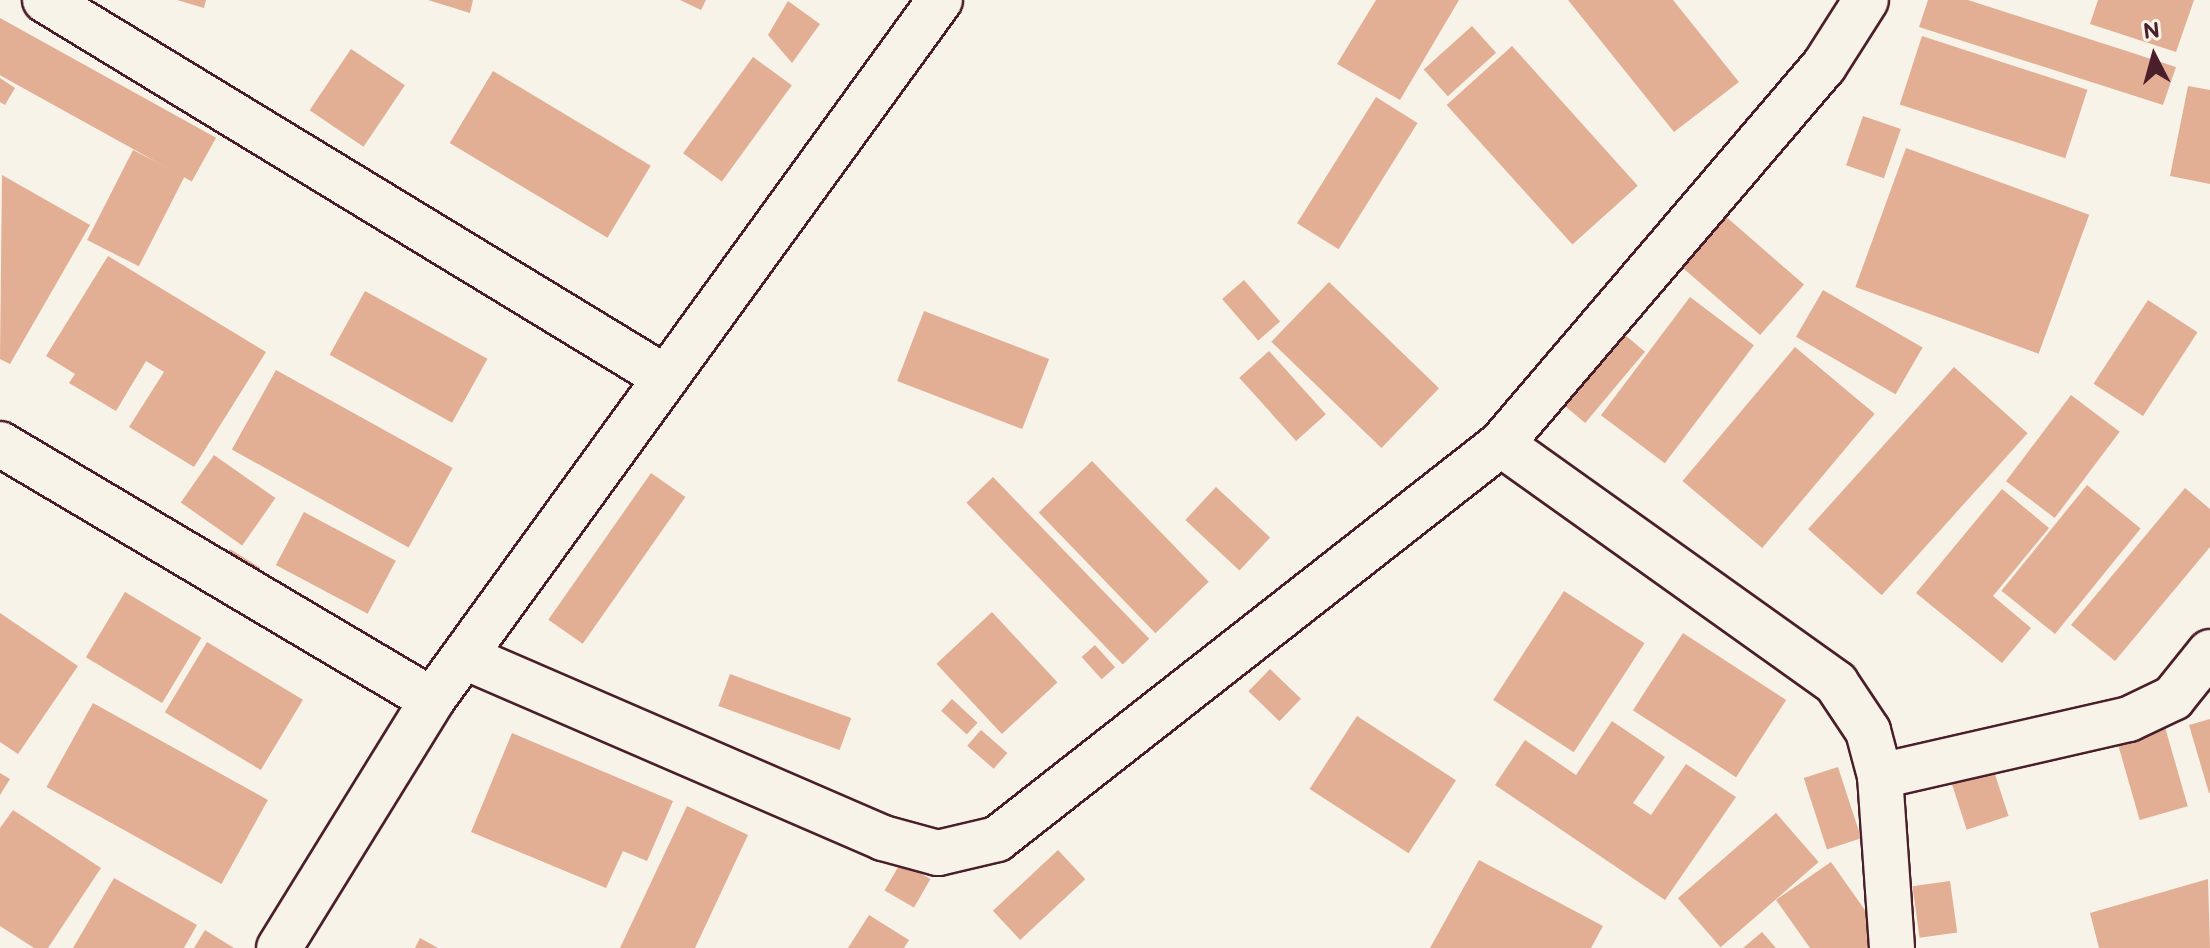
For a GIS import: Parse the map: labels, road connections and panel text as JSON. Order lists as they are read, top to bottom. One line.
{"north":"top"}
